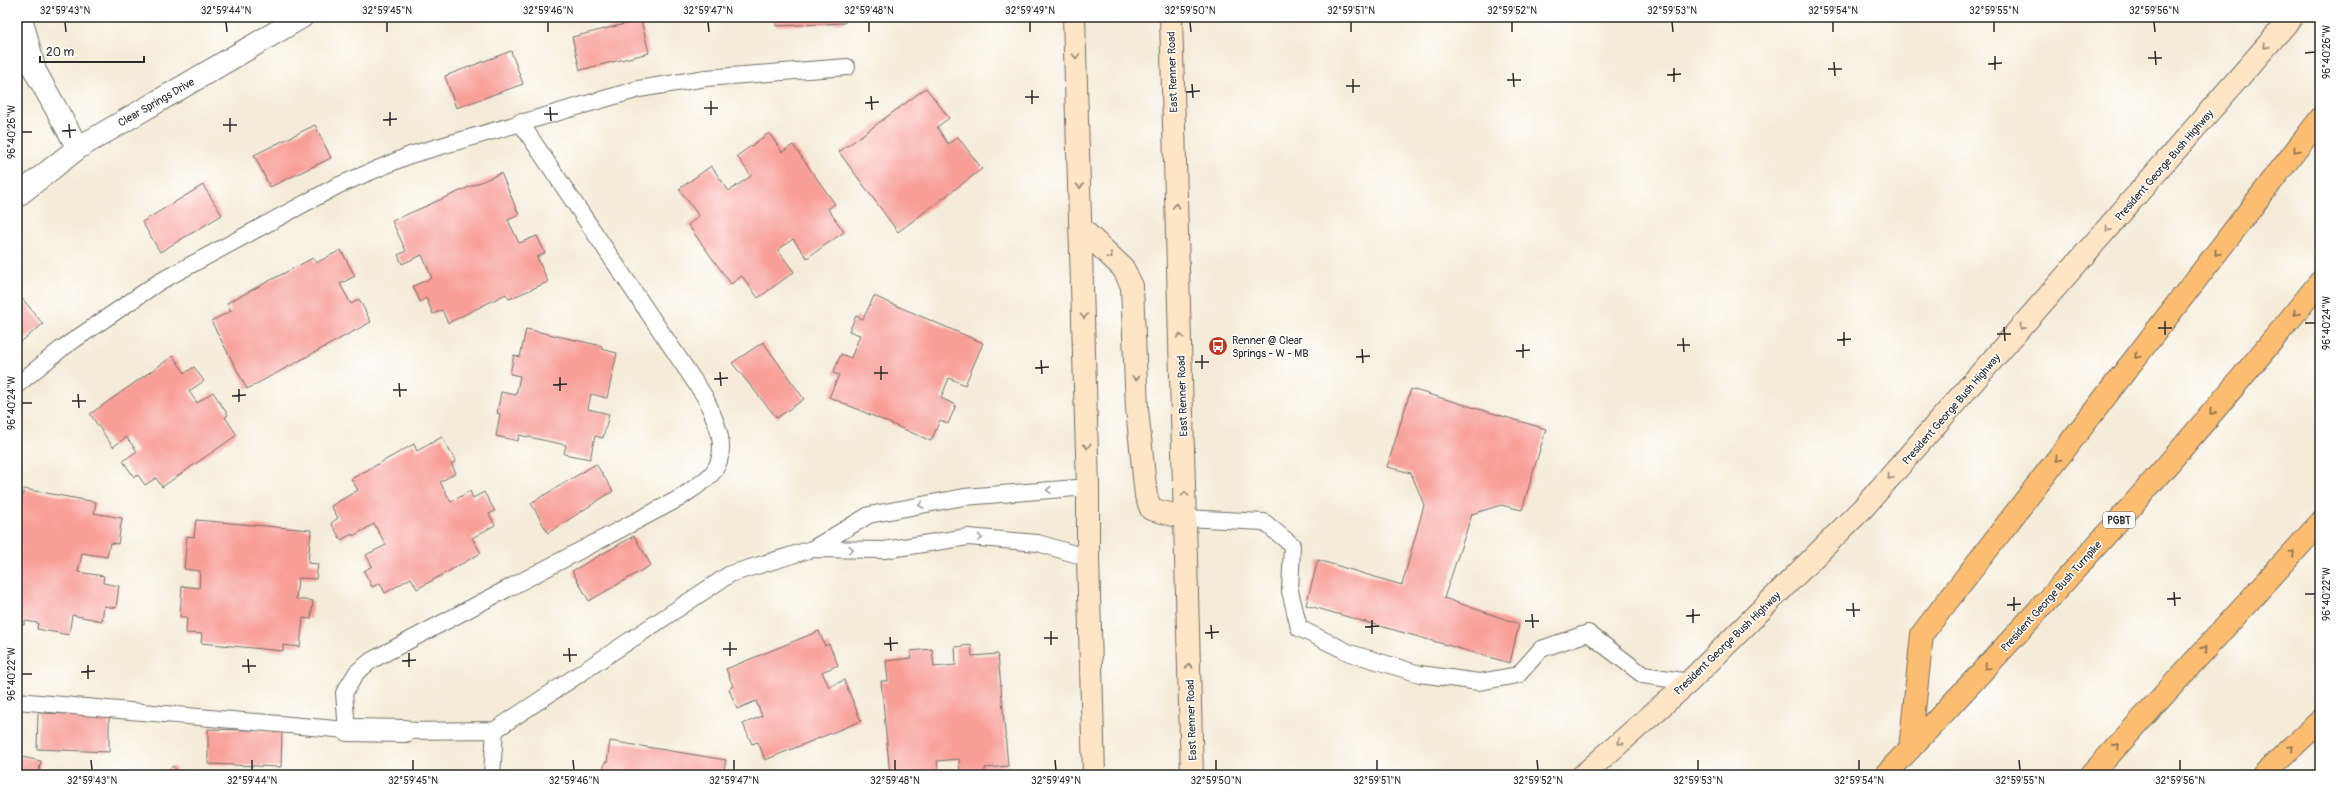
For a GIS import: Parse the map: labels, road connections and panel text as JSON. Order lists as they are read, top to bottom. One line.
{"streets":{"highway":["PGBT","President George Bush Turnpike"],"main road":["East Renner Road","President George Bush Highway"],"street":["Clear Springs Drive"]},"one_way":["President George Bush Highway"],"places":{"bus stop":["Renner @ Clear Springs - W - MB"]},"scale_bar":"20 m","coordinates":["32°59'43\"N","32°59'44\"N","32°59'45\"N","32°59'46\"N","32°59'47\"N","32°59'48\"N","32°59'49\"N","32°59'50\"N","32°59'51\"N","32°59'52\"N","32°59'53\"N","32°59'54\"N","32°59'55\"N","32°59'56\"N","96°40'26\"W","96°40'24\"W","96°40'22\"W"]}
